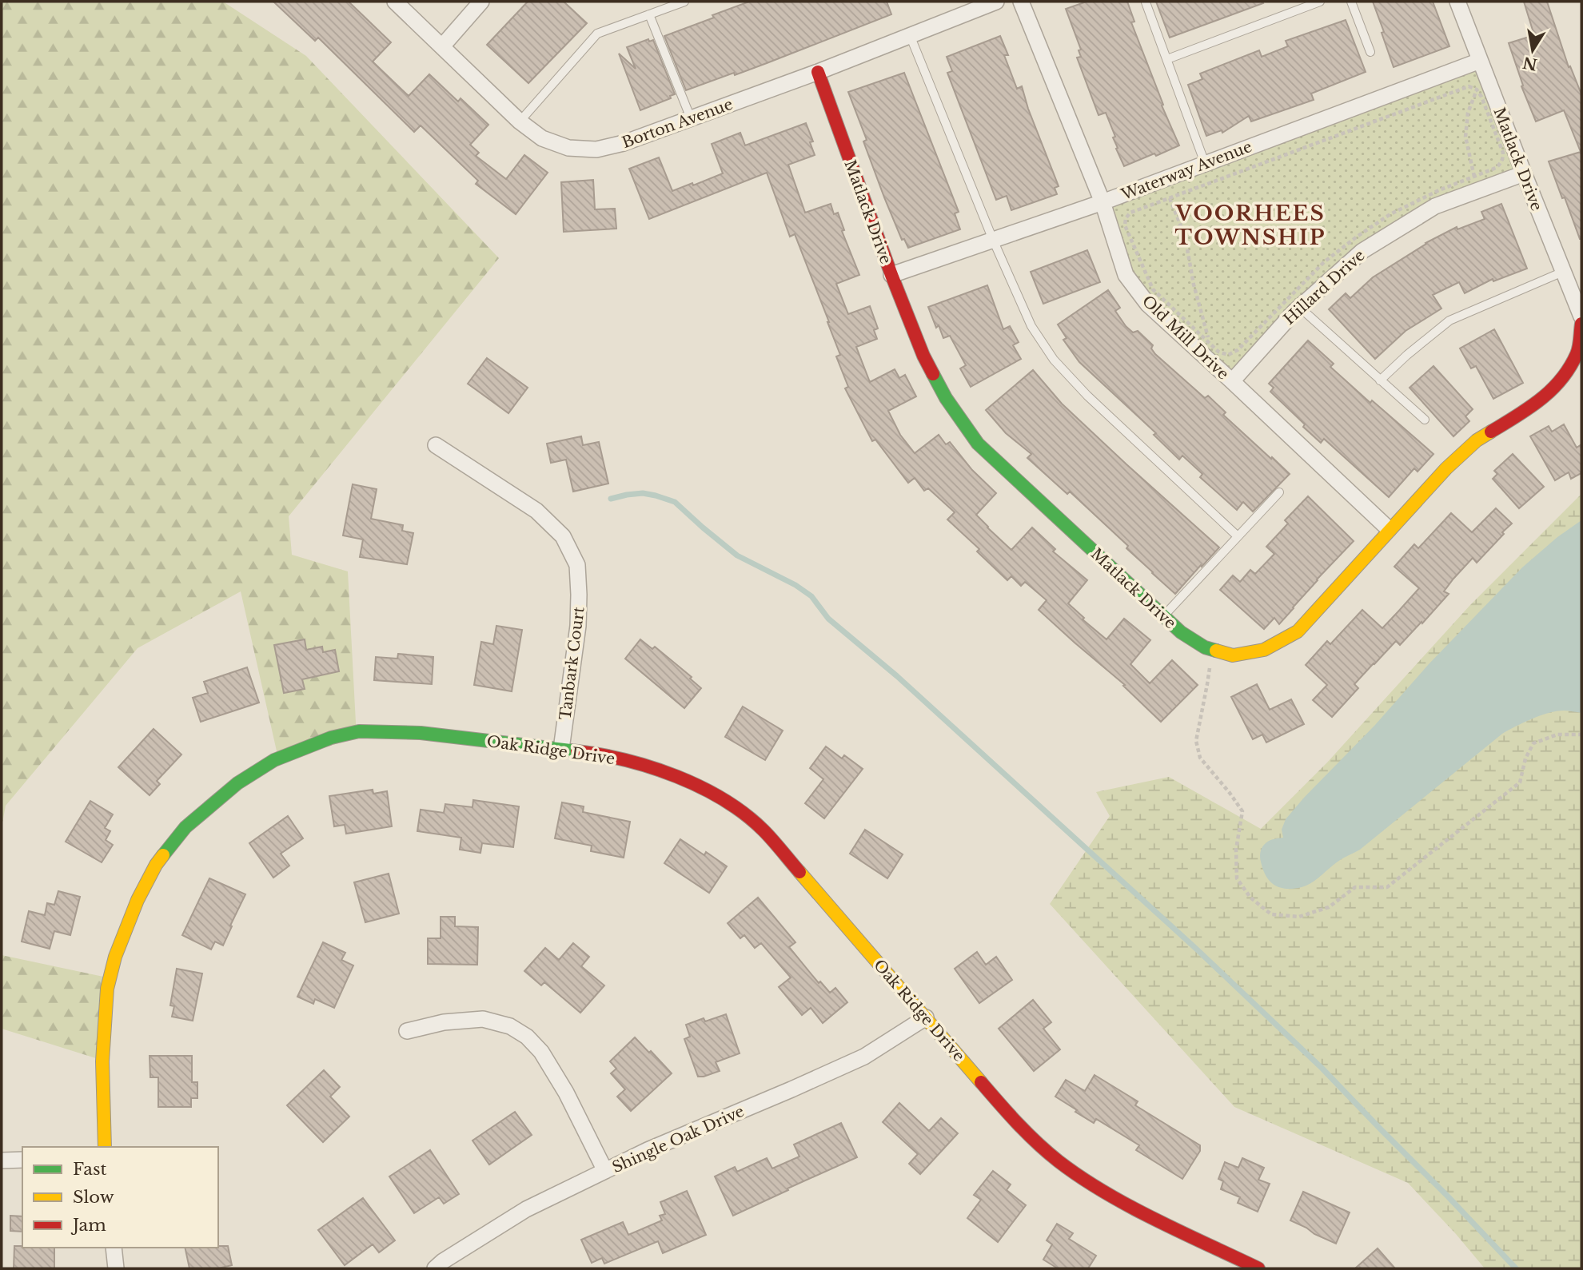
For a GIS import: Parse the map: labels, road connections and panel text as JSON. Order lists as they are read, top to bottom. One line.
{"streets":{"street":["Borton Avenue","Matlack Drive","Waterway Avenue","Hillard Drive","Old Mill Drive","Tanbark Court","Oak Ridge Drive","Shingle Oak Drive"]},"crossings":[["Borton Avenue","Matlack Drive"],["Matlack Drive","Waterway Avenue"],["Matlack Drive","Hillard Drive"],["Matlack Drive","Old Mill Drive"],["Waterway Avenue","Old Mill Drive"],["Hillard Drive","Old Mill Drive"],["Tanbark Court","Oak Ridge Drive"],["Oak Ridge Drive","Shingle Oak Drive"]],"districts":["VOORHEES TOWNSHIP"],"legend":["Fast","Slow","Jam"],"north":"bottom"}
